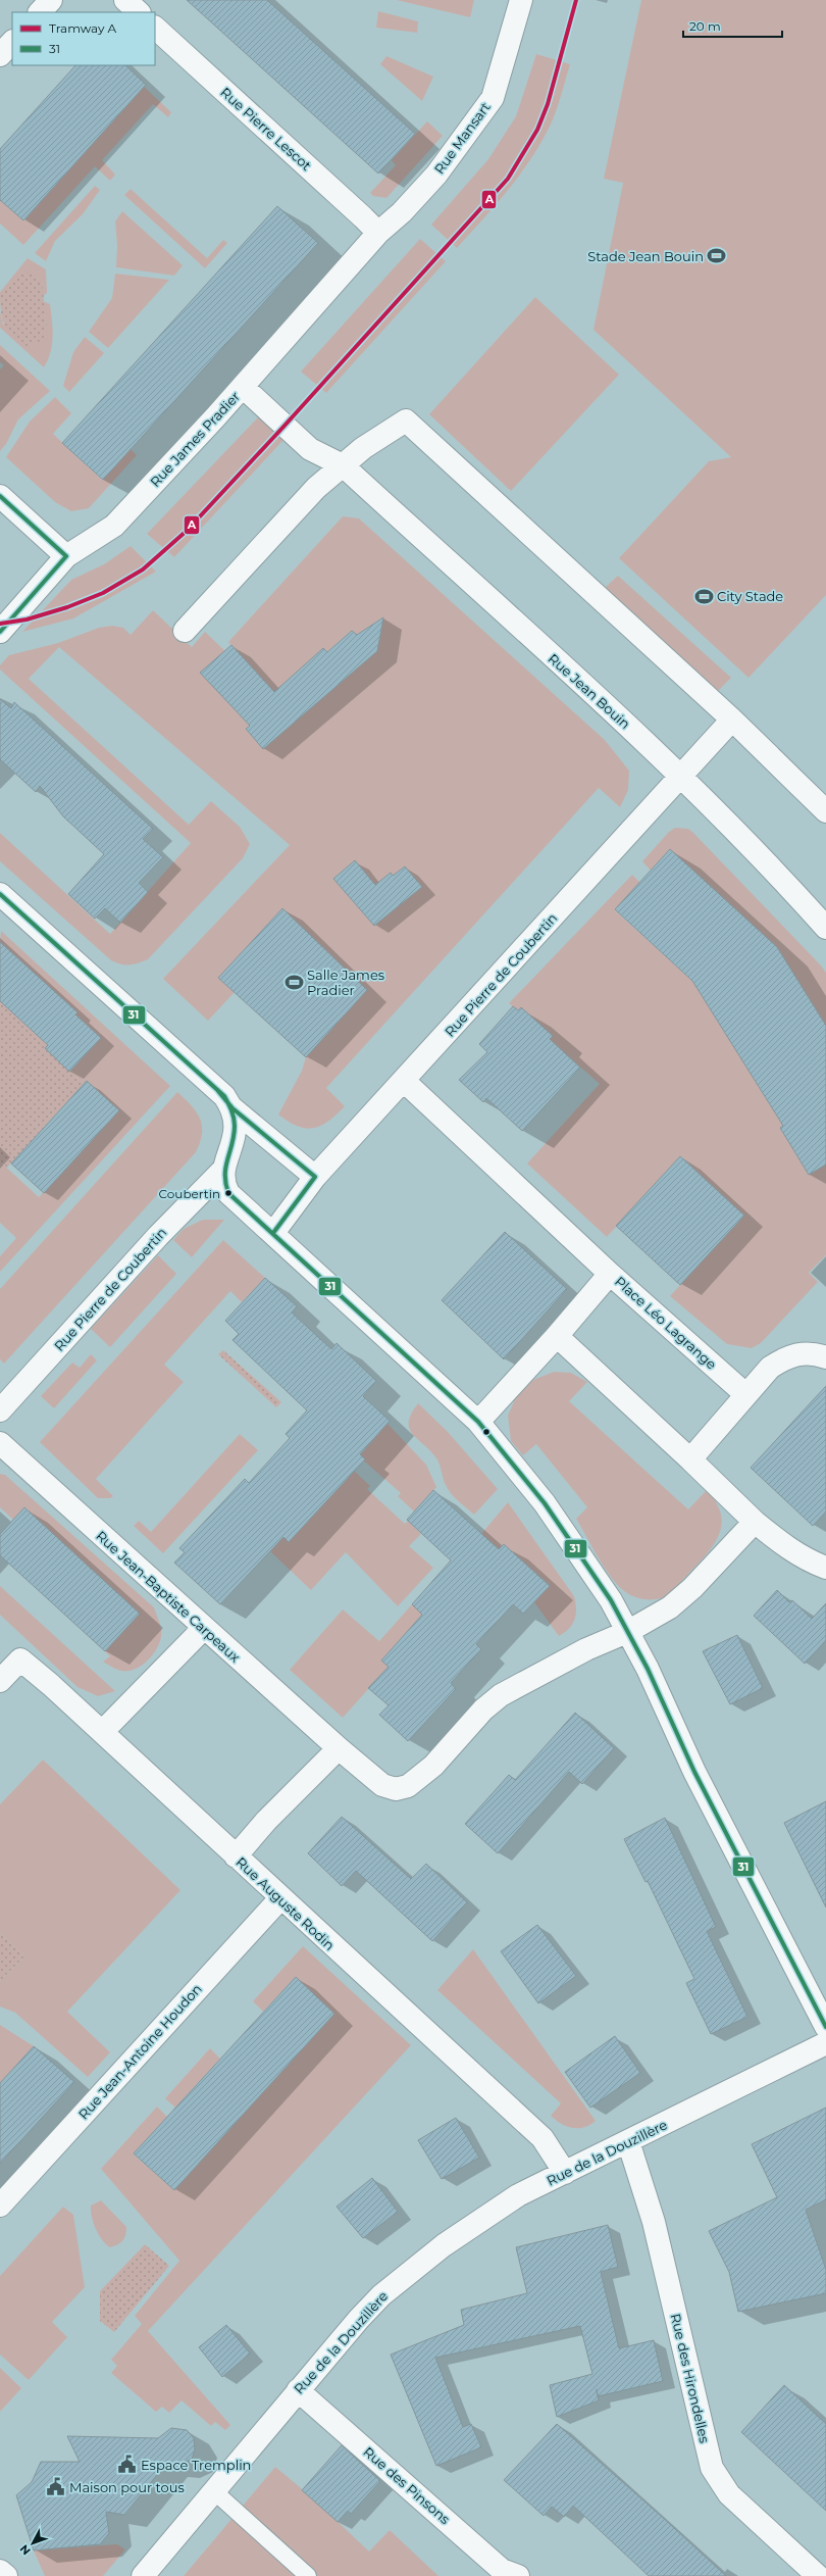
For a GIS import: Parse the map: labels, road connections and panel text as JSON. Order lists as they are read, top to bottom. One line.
{"streets":{"street":["Rue Pierre Lescot","Rue Mansart","Rue James Pradier","Rue Jean Bouin","Rue Pierre de Coubertin","Place Léo Lagrange","Rue Jean-Baptiste Carpeaux","Rue Auguste Rodin","Rue Jean-Antoine Houdon","Rue de la Douzillère","Rue des Hirondelles","Rue des Pinsons"]},"crossings":[["Rue Pierre Lescot","Rue Mansart"],["Rue Pierre Lescot","Rue James Pradier"],["Rue Mansart","Rue James Pradier"],["Rue James Pradier","Rue Jean Bouin"],["Rue Jean Bouin","Rue Pierre de Coubertin"],["Rue Auguste Rodin","Rue Jean-Antoine Houdon"],["Rue Auguste Rodin","Rue de la Douzillère"],["Rue de la Douzillère","Rue des Hirondelles"],["Rue de la Douzillère","Rue des Pinsons"]],"places":{"sports":["Stade Jean Bouin","City Stade","Salle James Pradier"],"other":["Coubertin"],"public building":["Espace Tremplin","Maison pour tous"]},"lines":["tram line A","transit line 31"],"legend":["Tramway A","31"],"scale_bar":"20 m","north":"bottom left"}
